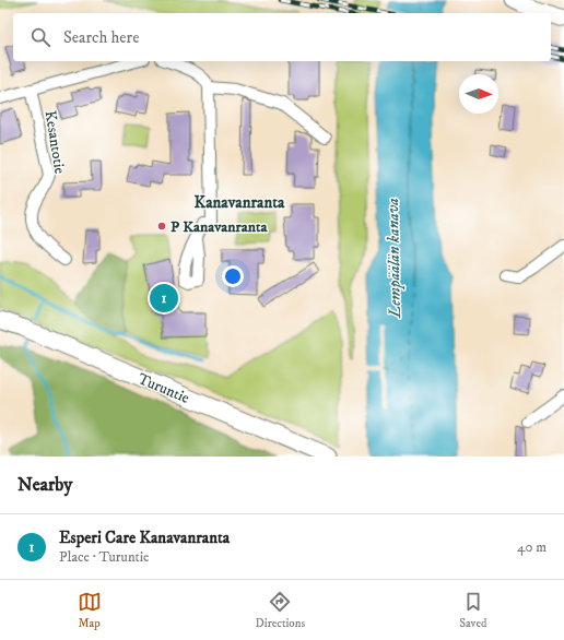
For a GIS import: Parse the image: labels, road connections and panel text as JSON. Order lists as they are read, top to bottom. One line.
{"streets":{"main road":["Turuntie"],"street":["Kesantotie"]},"districts":["Kanavanranta"],"water":["Lempäälän kanava"],"places":["P Kanavanranta"],"north":"right","page":{"search":"Search here","pins":"1","heading":"Nearby","list":[{"mark":"1","name":"Esperi Care Kanavanranta","note":"Place · Turuntie","value":"40 m"}],"nav":["Map","Directions","Saved"]}}
